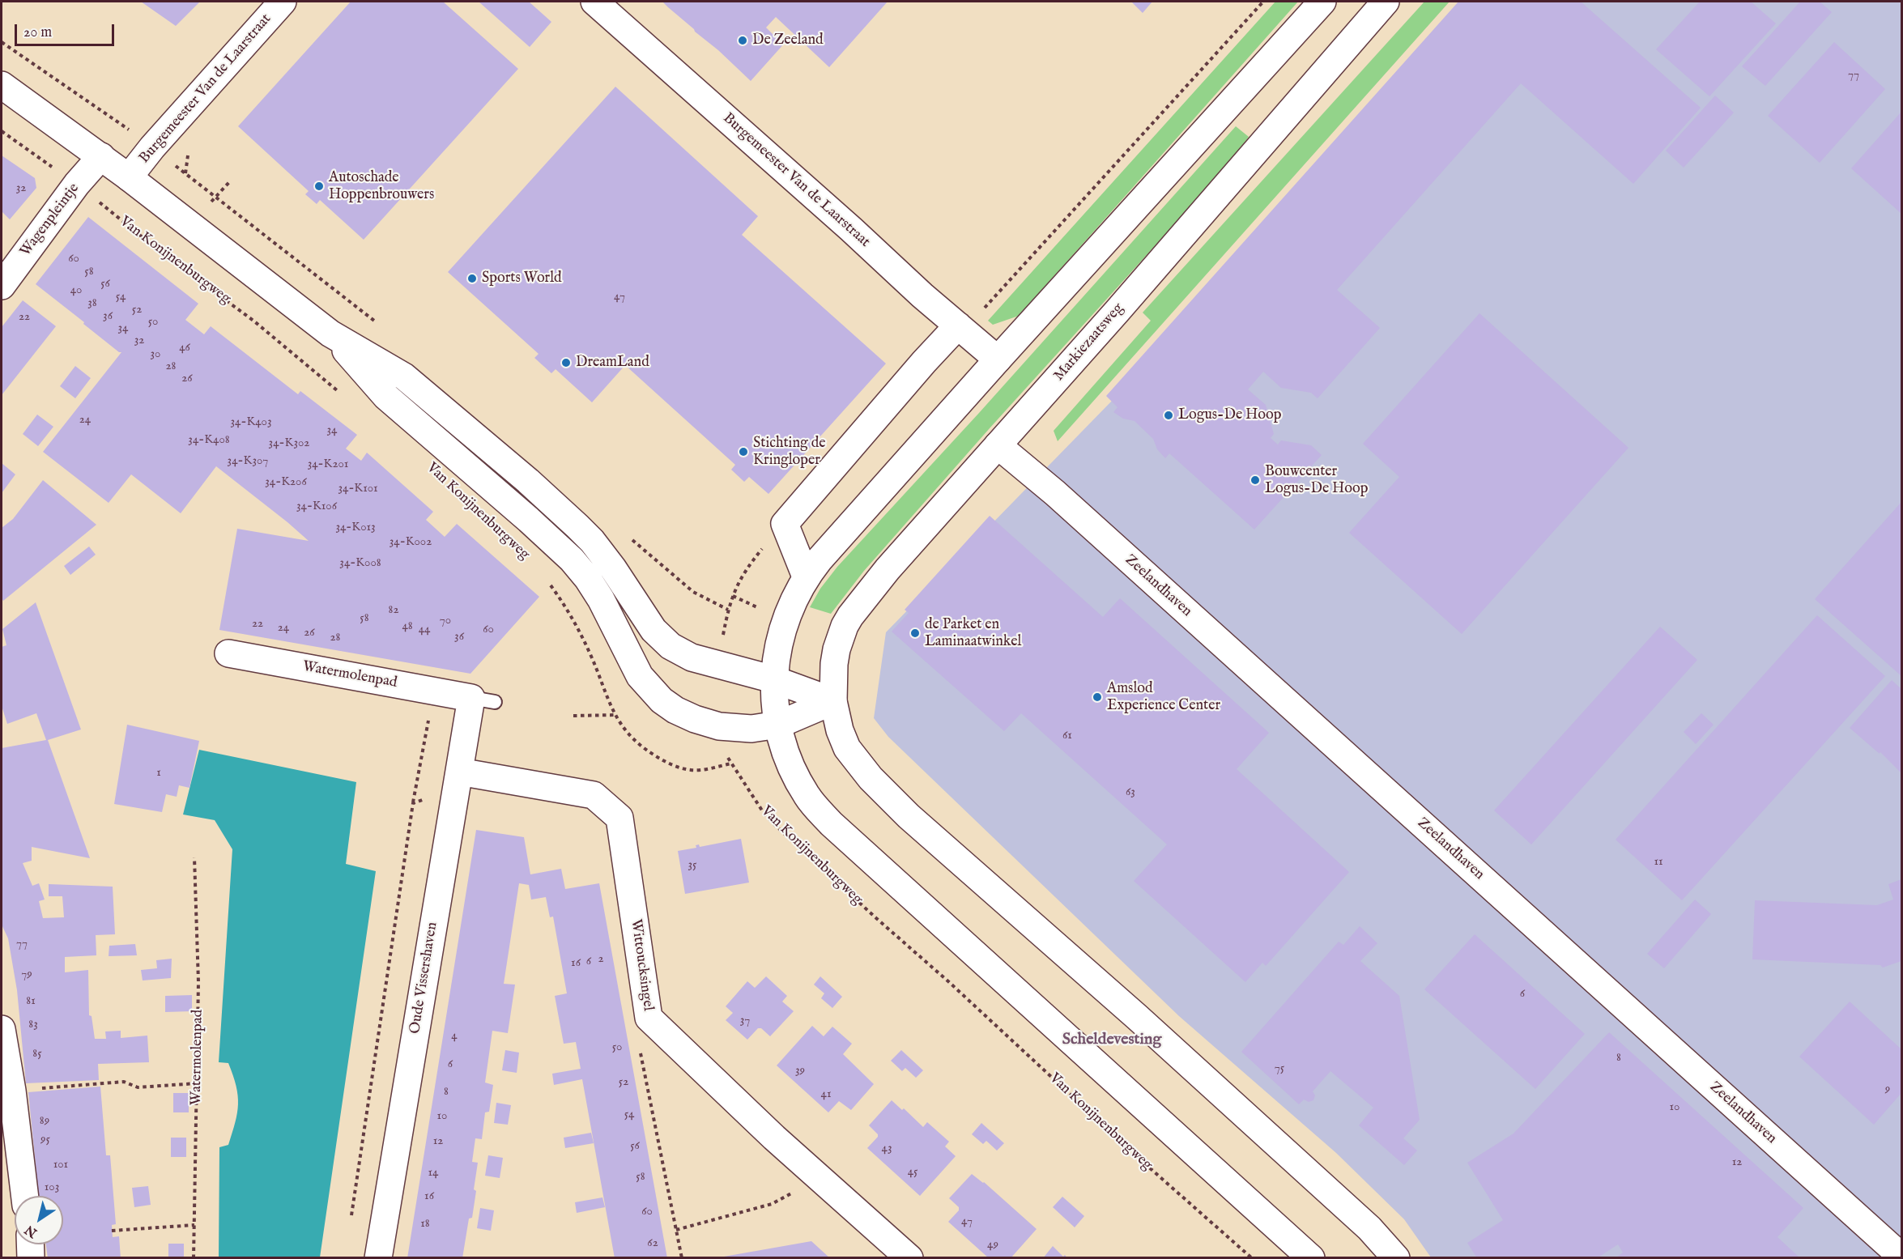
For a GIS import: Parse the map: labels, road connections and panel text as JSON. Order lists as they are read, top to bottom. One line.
{"streets":{"main road":["Burgemeester Van de Laarstraat","Wagenpleintje","Van Konijnenburgweg","Markiezaatsweg","Zeelandhaven","Watermolenpad","Wittoucksingel","Oude Vissershaven"]},"crossings":[["Burgemeester Van de Laarstraat","Van Konijnenburgweg"],["Wagenpleintje","Van Konijnenburgweg"],["Van Konijnenburgweg","Markiezaatsweg"],["Markiezaatsweg","Zeelandhaven"],["Watermolenpad","Oude Vissershaven"],["Wittoucksingel","Oude Vissershaven"]],"districts":["Scheldevesting"],"places":["De Zeeland","Autoschade Hoppenbrouwers","Sports World","DreamLand","Logus-De Hoop","Stichting de Kringloper","Bouwcenter Logus-De Hoop","de Parket en Laminaatwinkel","Amslod Experience Center"],"house_numbers":["77","32","60","58","56","40","54","47","38","52","36","22","50","34","32","46","30","28","26","24","34-K403","34","34-K408","34-K302","34-K307","34-K201","34-K206","34-K101","34-K106","34-K013","34-K002","34-K008","82","58","70","22","48","24","44","60","26","36","28","61","1","63","11","35","77","2","6","16","79","6","81","37","83","4","50","85","8","6","75","39","52","9","8","41","10","54","10","89","95","12","56","43","12","101","45","14","58","103","16","60","47","18","62","49"],"scale_bar":"20 m","north":"bottom left"}
